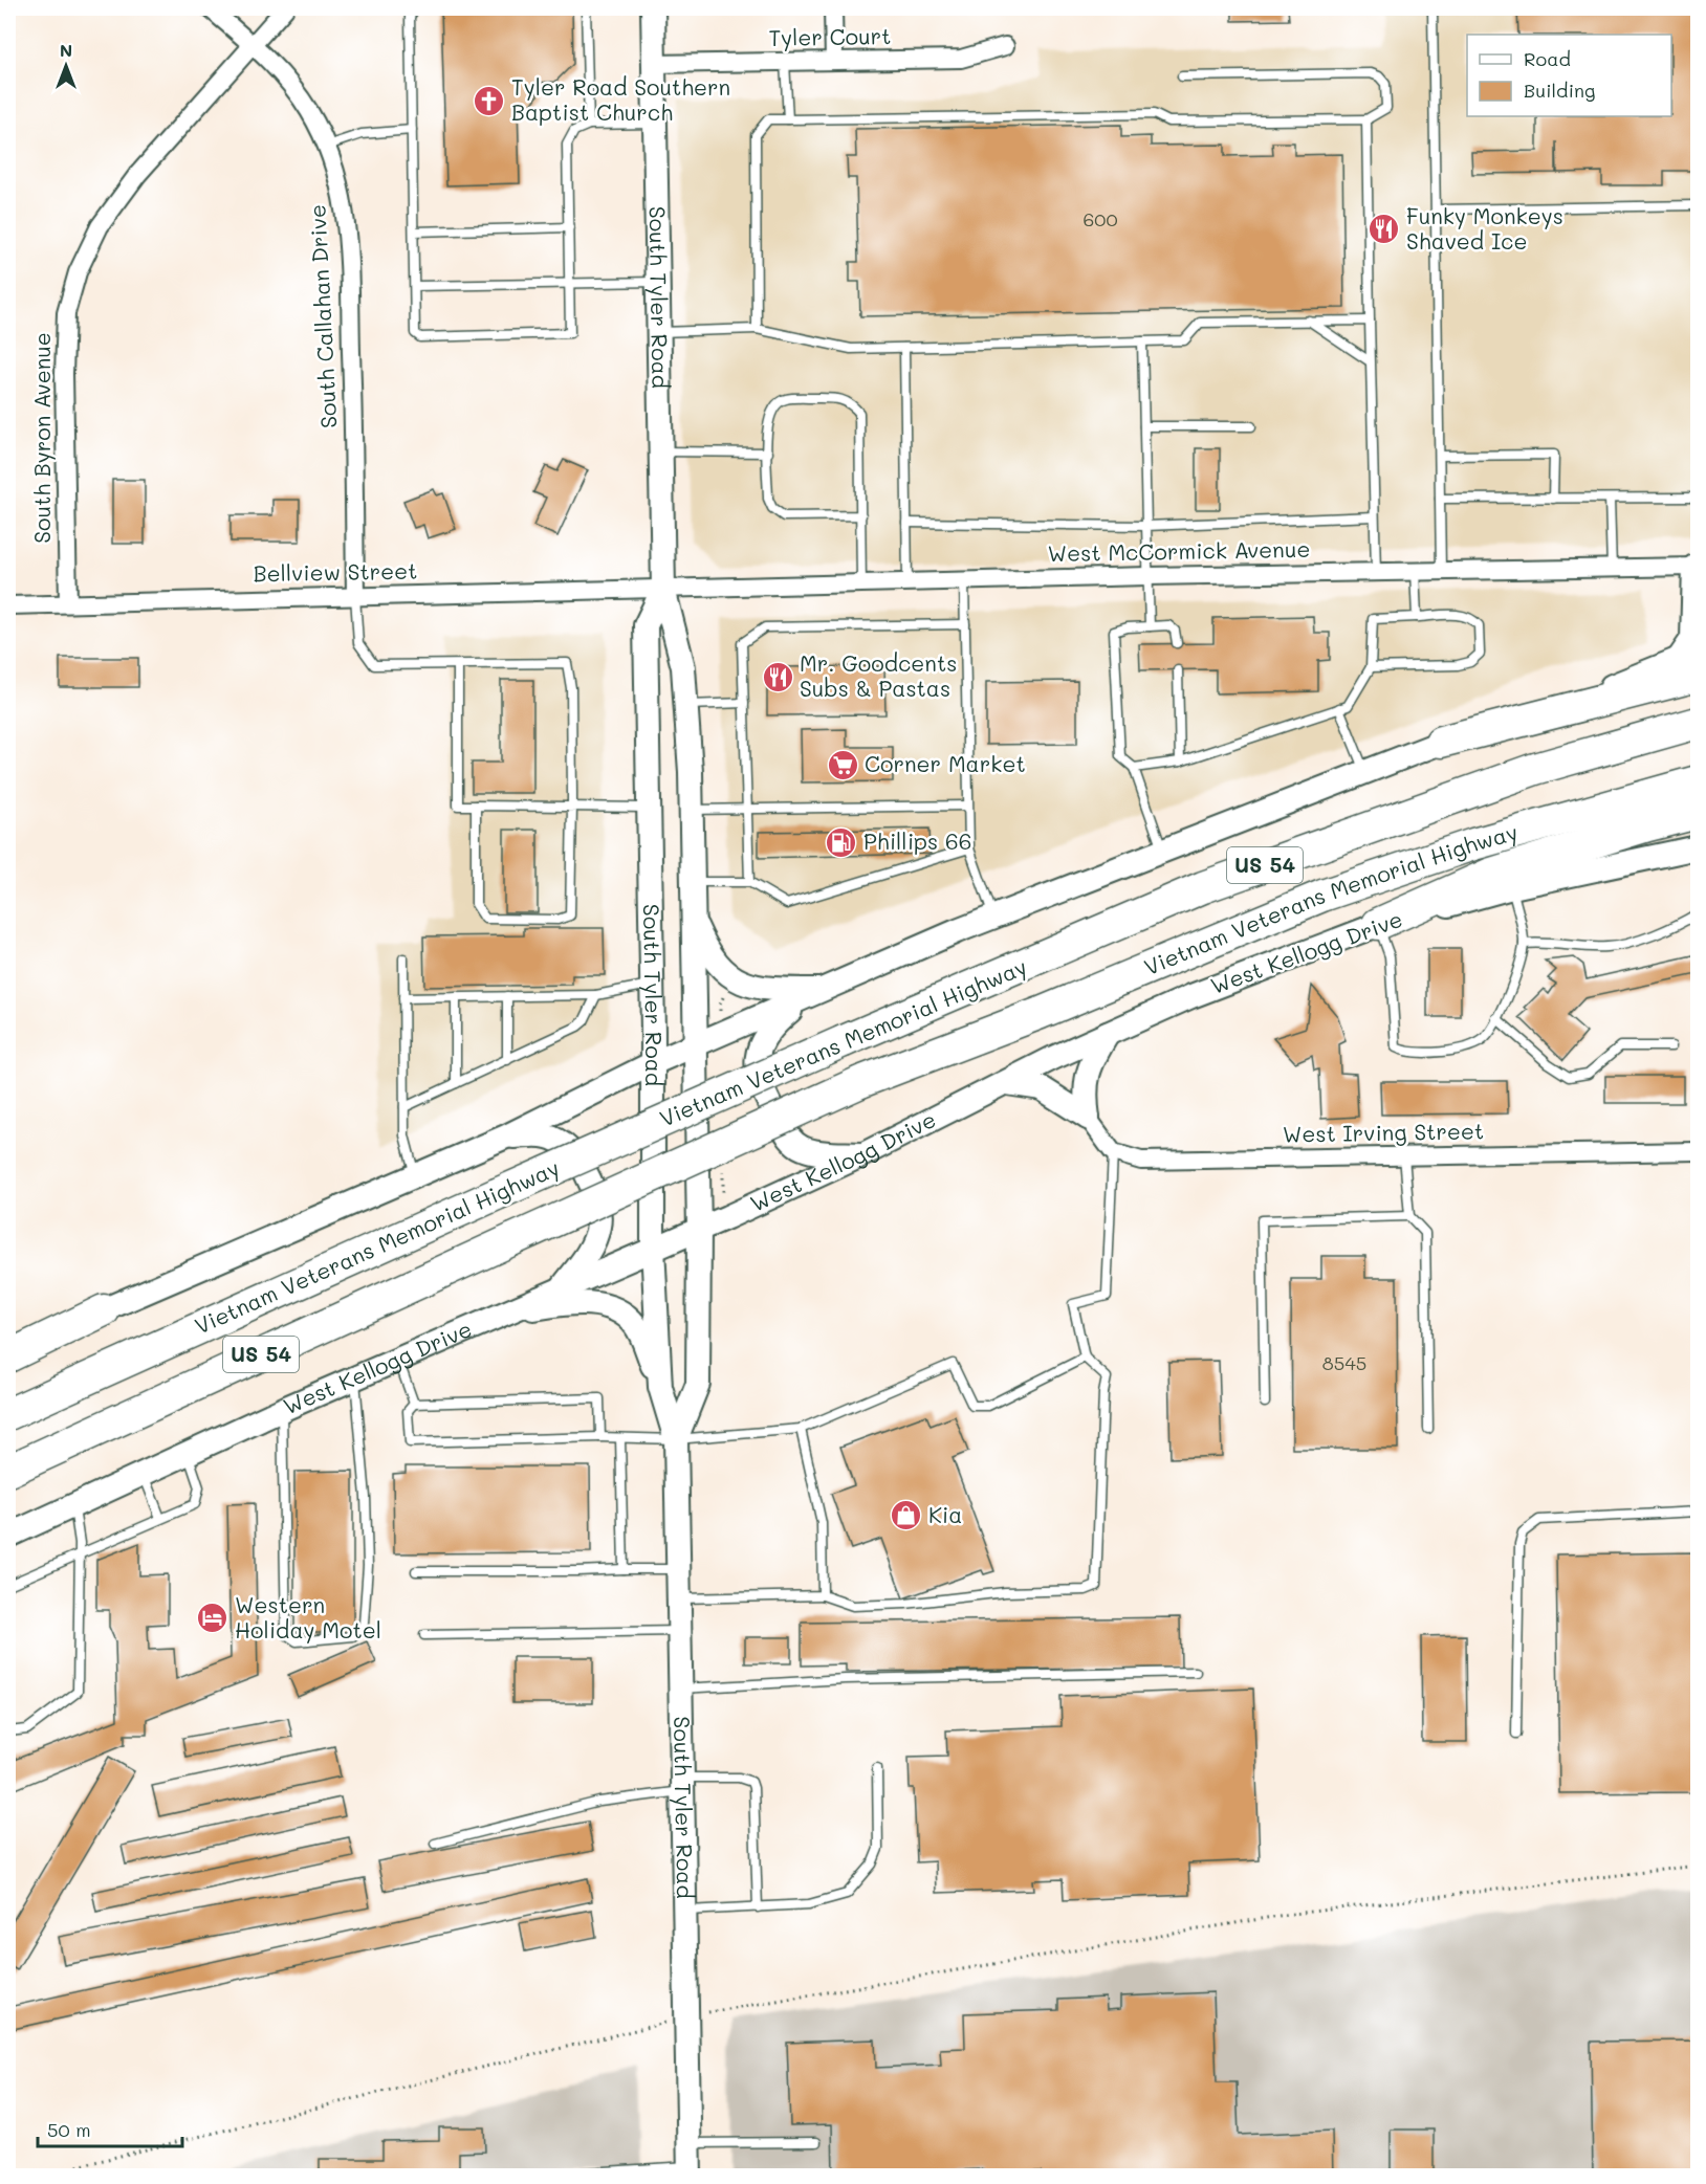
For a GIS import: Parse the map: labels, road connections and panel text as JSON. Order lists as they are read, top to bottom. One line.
{"streets":{"highway":["US 54","Vietnam Veterans Memorial Highway"],"main road":["South Tyler Road","West Kellogg Drive"],"street":["Tyler Court","South Callahan Drive","South Byron Avenue","West McCormick Avenue","Bellview Street","West Irving Street"]},"crossings":[["Tyler Court","South Tyler Road"],["South Tyler Road","West McCormick Avenue"],["South Tyler Road","Bellview Street"],["South Tyler Road","West Kellogg Drive"],["South Callahan Drive","South Byron Avenue"],["South Callahan Drive","Bellview Street"],["South Byron Avenue","Bellview Street"],["West McCormick Avenue","Bellview Street"]],"places":{"church":["Tyler Road Southern Baptist Church"],"restaurant":["Funky Monkeys Shaved Ice","Mr. Goodcents Subs & Pastas"],"supermarket":["Corner Market"],"fuel station":["Phillips 66"],"shop":["Kia"],"hotel":["Western Holiday Motel"]},"house_numbers":["600","8545"],"legend":["Road","Building"],"scale_bar":"50 m","north":"top"}
